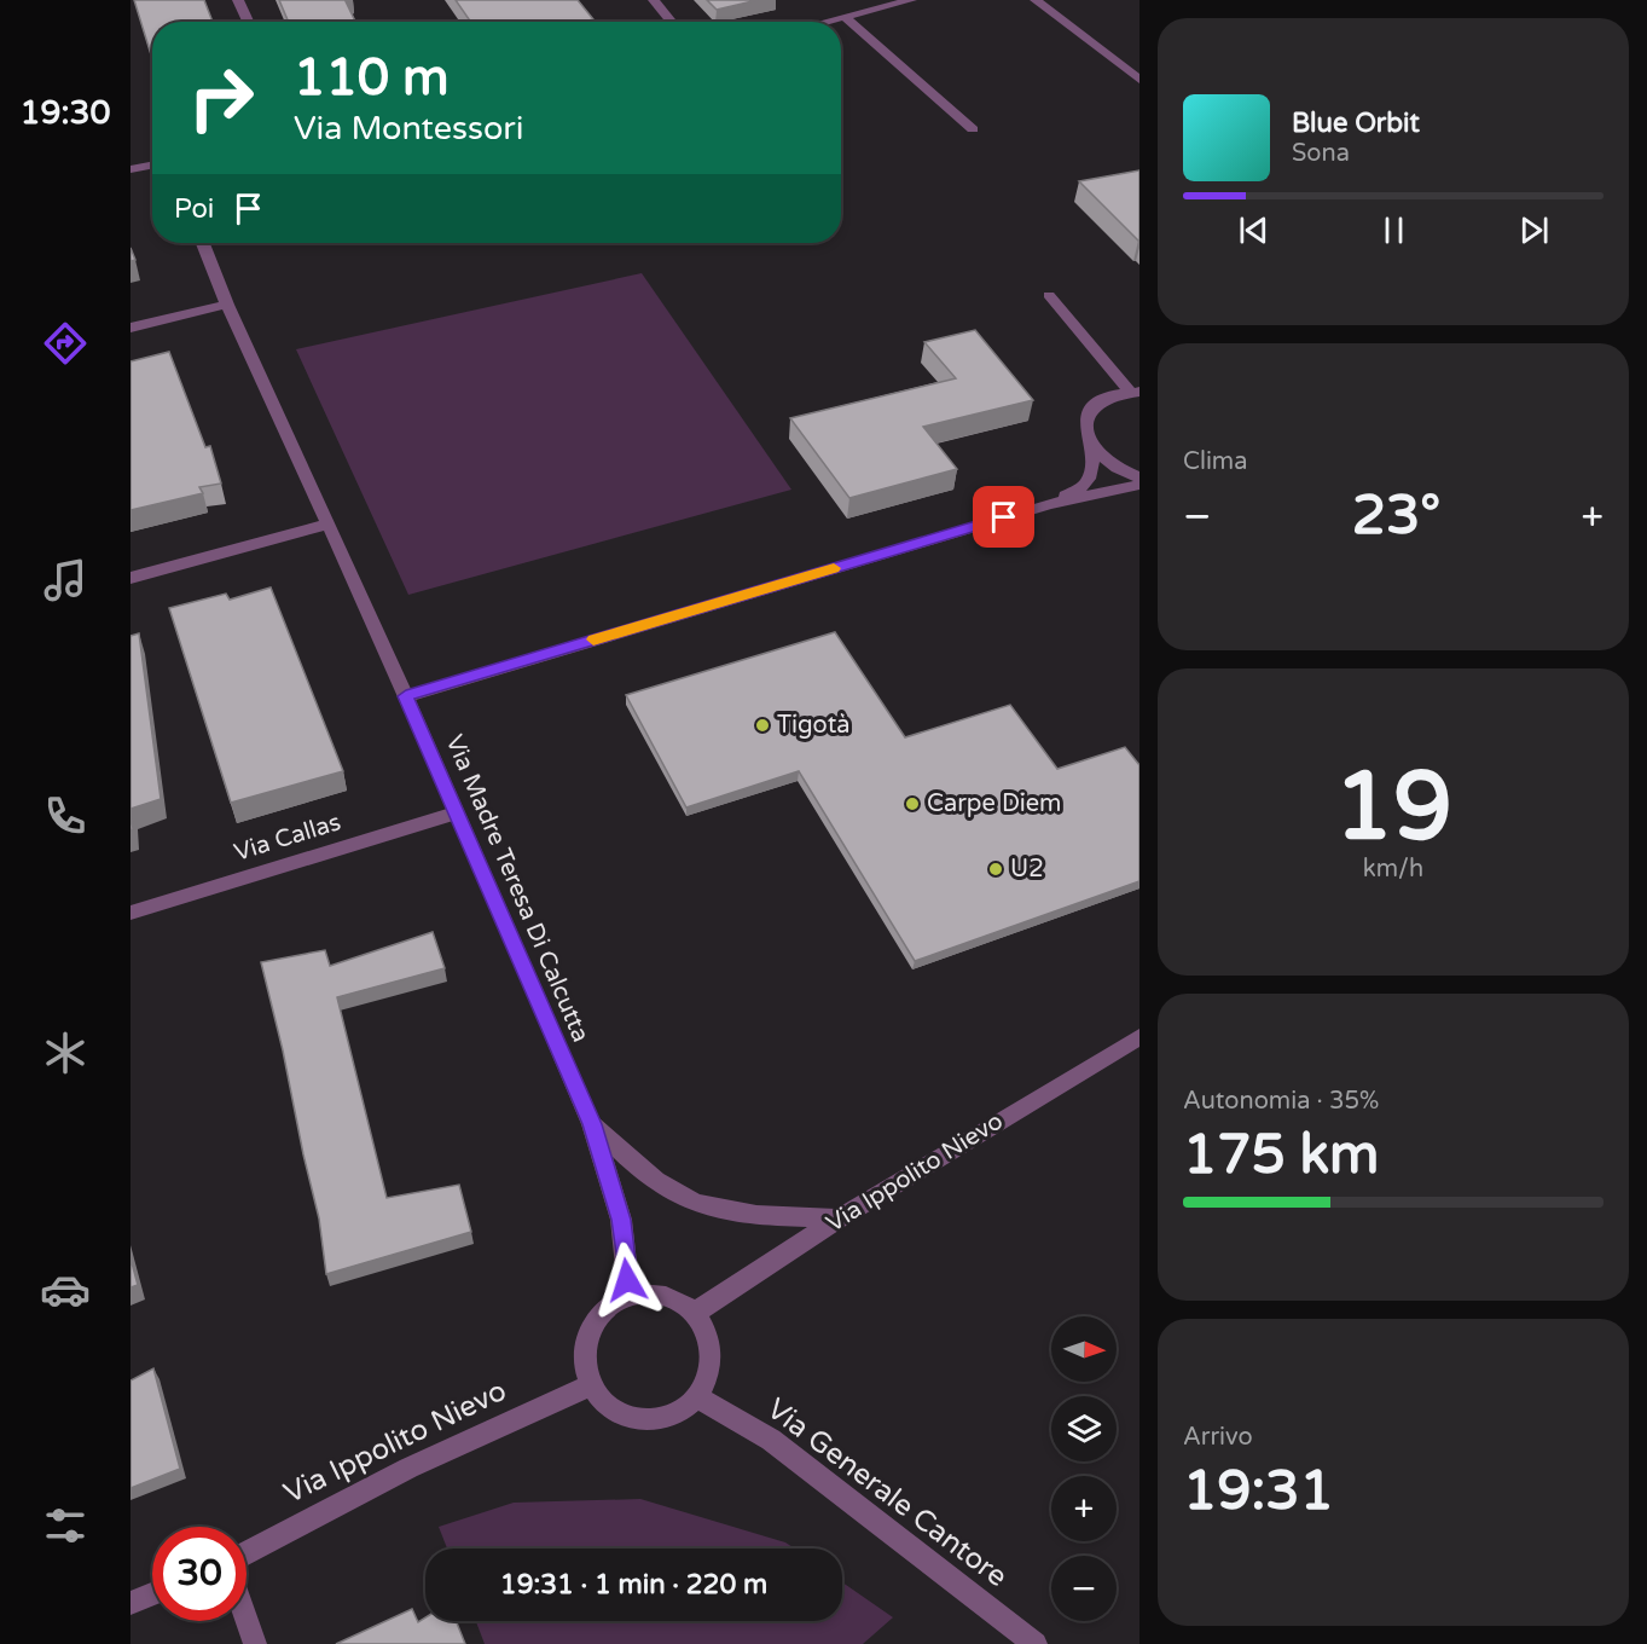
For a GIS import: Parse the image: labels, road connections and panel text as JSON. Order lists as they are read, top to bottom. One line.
{"streets":{"street":["Via Callas","Via Madre Teresa Di Calcutta","Via Ippolito Nievo","Via Generale Cantore"]},"crossings":[["Via Callas","Via Madre Teresa Di Calcutta"],["Via Madre Teresa Di Calcutta","Via Ippolito Nievo"],["Via Madre Teresa Di Calcutta","Via Generale Cantore"],["Via Ippolito Nievo","Via Generale Cantore"]],"places":["Tigotà","Carpe Diem","U2"],"north":"right","page":{"tabs":"19:30","turn":["110 m","Via Montessori"],"song":["Blue Orbit","Sona"],"then":"Poi","tile":["Clima",["19","km/h"],["Autonomia · 35%","175 km"],["Arrivo","19:31"]],"heat":["−","23°","+"],"map_buttons":["+","−"],"limit":"30","trip":"19:31 · 1 min · 220 m"}}
